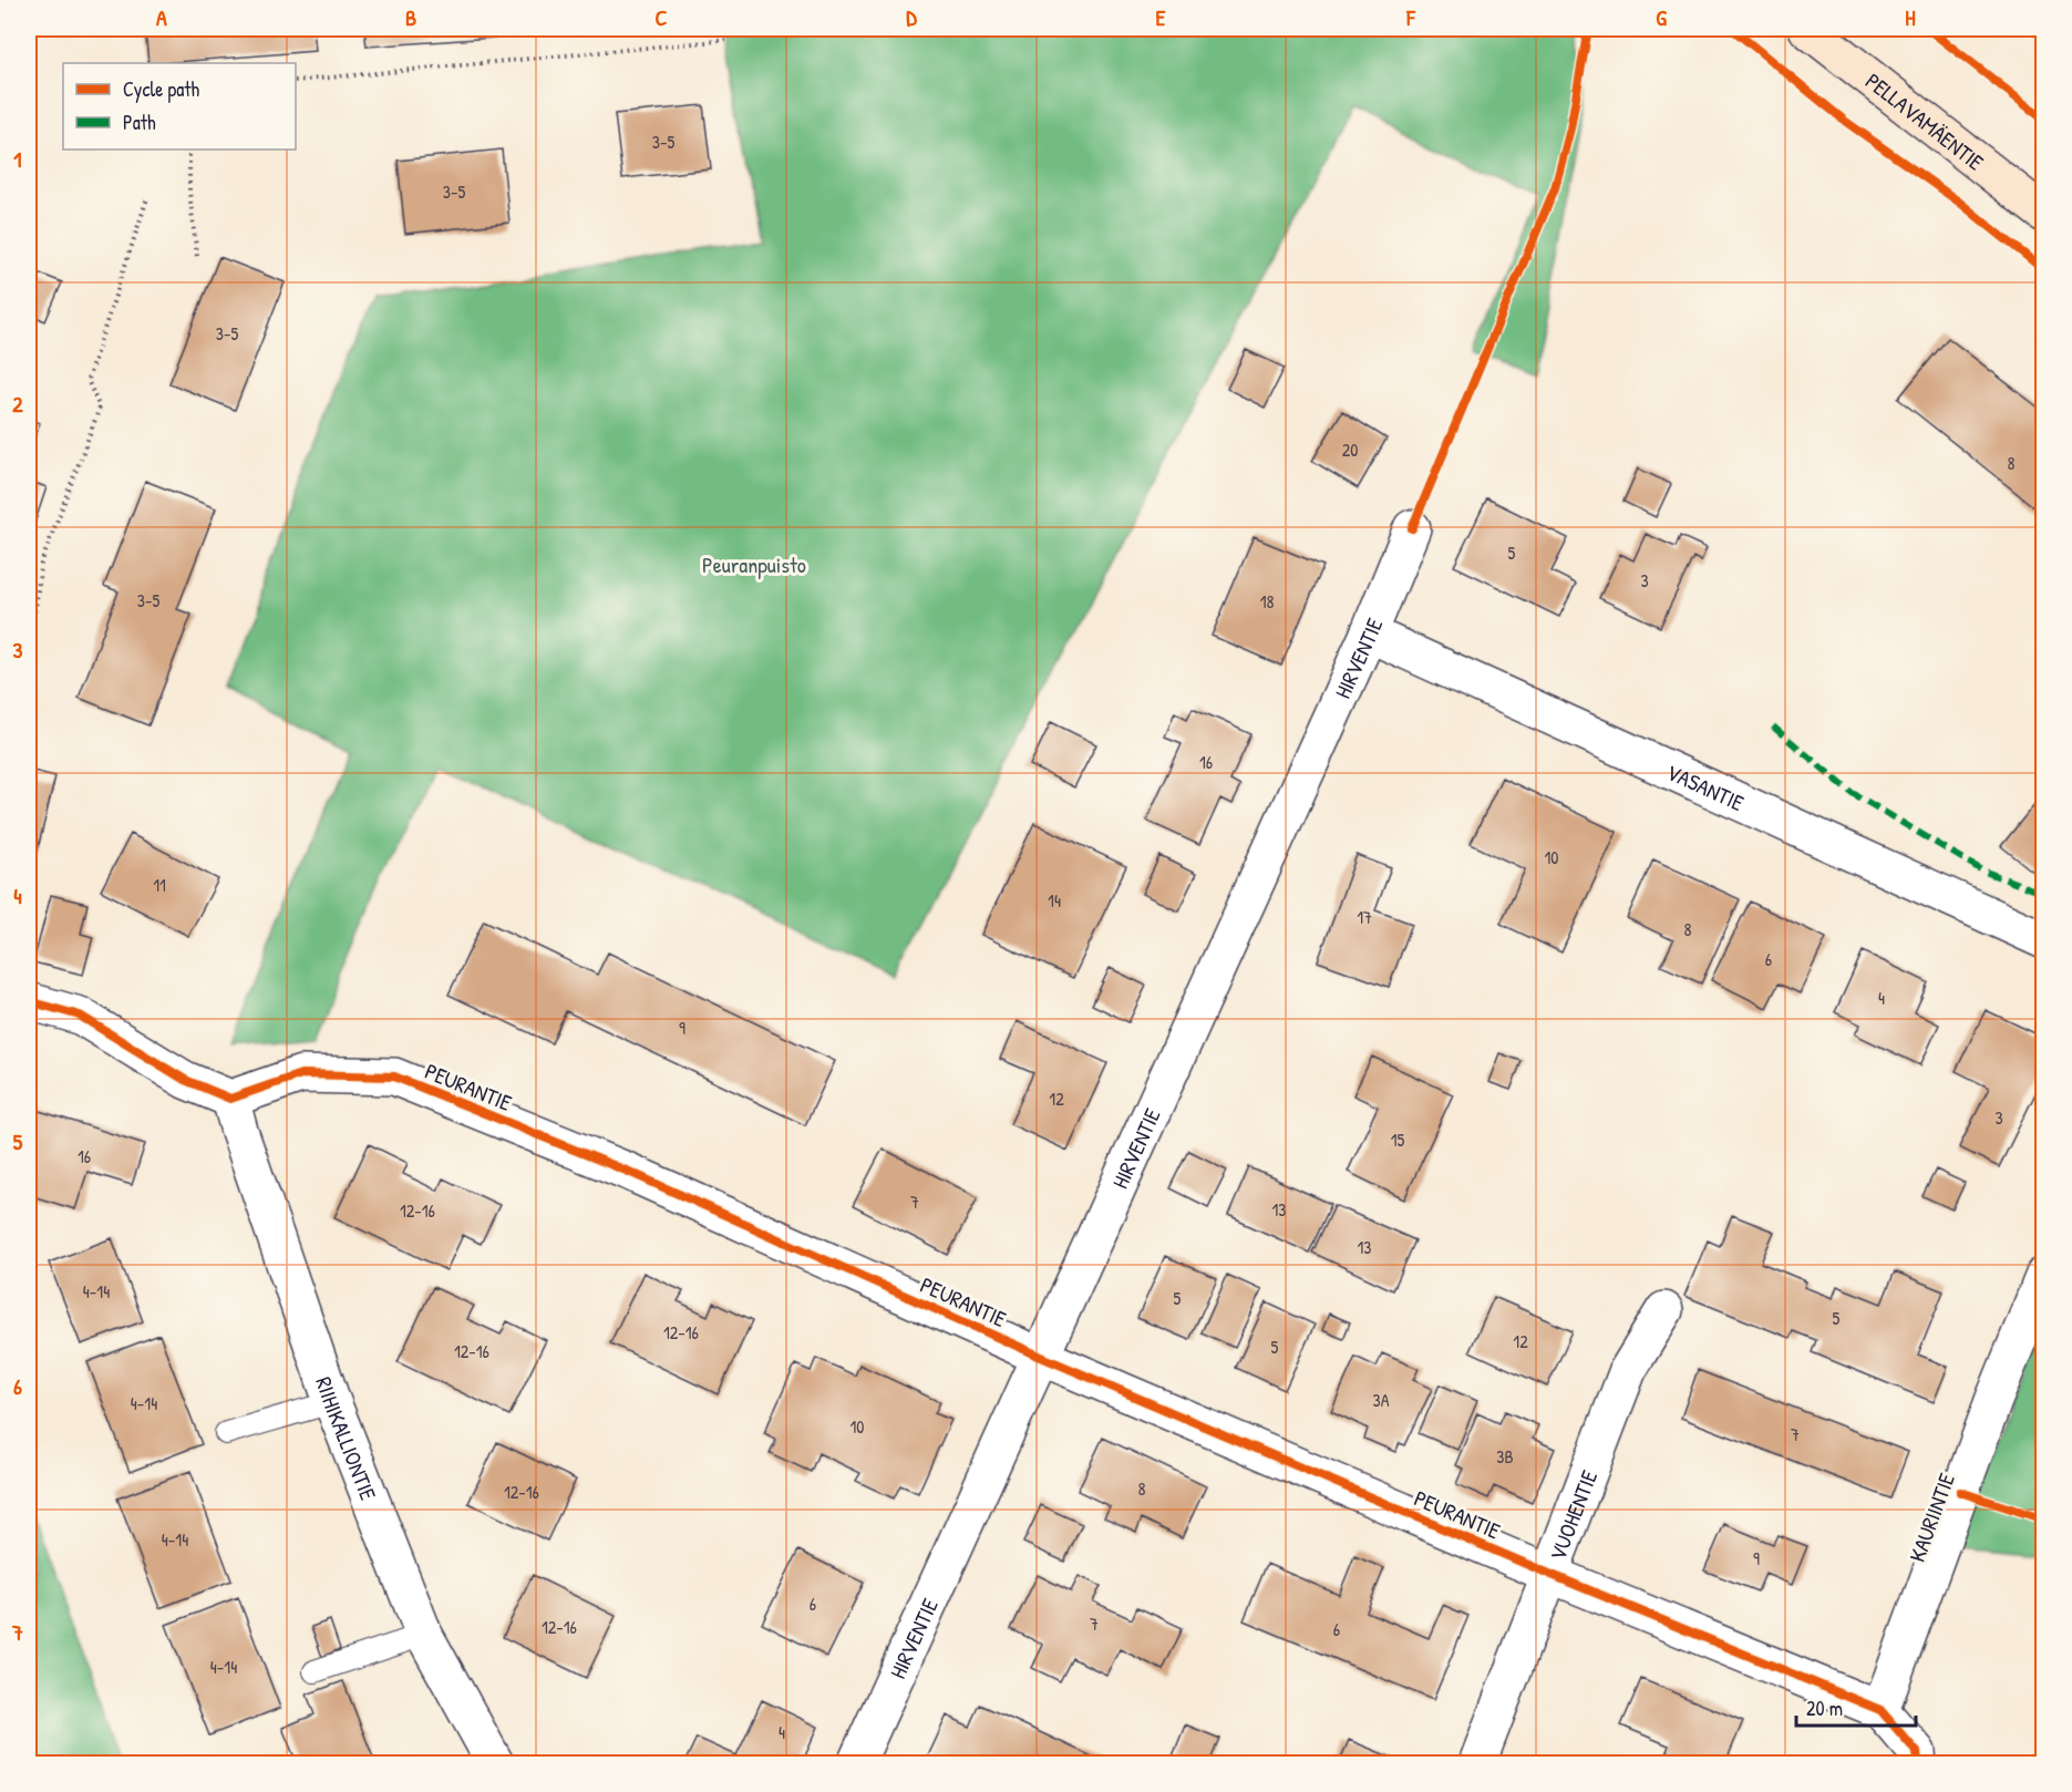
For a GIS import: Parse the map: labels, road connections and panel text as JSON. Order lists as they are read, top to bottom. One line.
{"streets":{"street":["PELLAVAMÄENTIE","HIRVENTIE","VASANTIE","PEURANTIE","RIIHIKALLIONTIE","VUOHENTIE","KAURIINTIE"]},"crossings":[["HIRVENTIE","VASANTIE"],["HIRVENTIE","PEURANTIE"],["PEURANTIE","RIIHIKALLIONTIE"],["PEURANTIE","VUOHENTIE"],["PEURANTIE","KAURIINTIE"]],"parks":["Peuranpuisto"],"house_numbers":["3-5","3-5","3-5","20","8","5","3","3-5","18","16","10","11","14","17","8","6","4","9","12","3","15","16","7","13","12-16","13","4-14","5","5","12-16","12","5","12-16","3A","4-14","10","7","3B","8","12-16","4-14","9","6","7","12-16","6","4-14","4"],"legend":["Cycle path","Path"],"scale_bar":"20 m","grid":{"columns":["A","B","C","D","E","F","G","H"],"rows":["1","2","3","4","5","6","7"]}}
